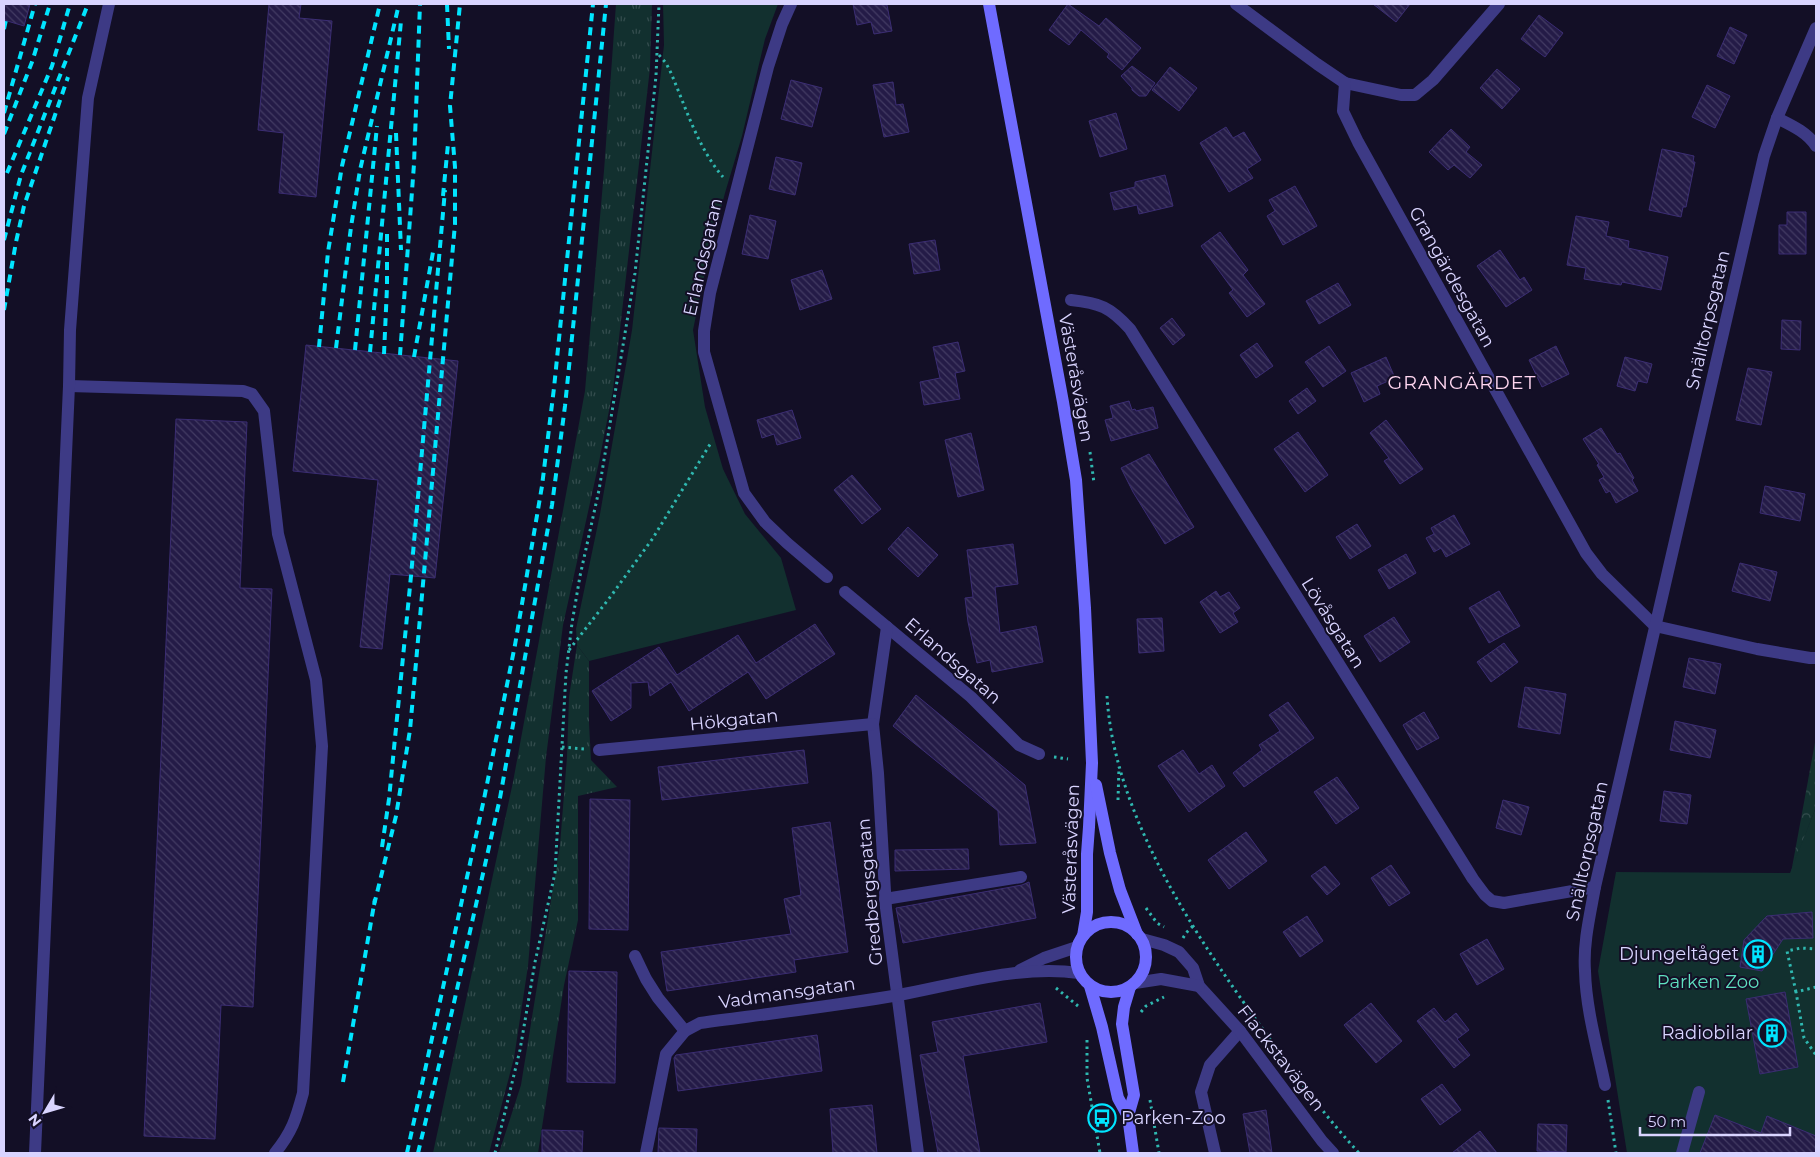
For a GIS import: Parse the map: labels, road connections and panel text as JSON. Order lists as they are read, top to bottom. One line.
{"streets":{"street":["Erlandsgatan","Grangärdesgatan","Snälltorpsgatan","Västeråsvägen","Lövåsgatan","Hökgatan","Gredbergsgatan","Vadmansgatan","Flackstavägen"]},"crossings":[["Erlandsgatan","Gredbergsgatan"],["Grangärdesgatan","Snälltorpsgatan"],["Snälltorpsgatan","Lövåsgatan"],["Västeråsvägen","Vadmansgatan"],["Hökgatan","Gredbergsgatan"],["Gredbergsgatan","Vadmansgatan"]],"districts":["GRANGÄRDET"],"parks":["Parken Zoo"],"places":{"building":["Djungeltåget","Radiobilar"],"bus stop":["Parken-Zoo"]},"scale_bar":"50 m","north":"bottom left"}
